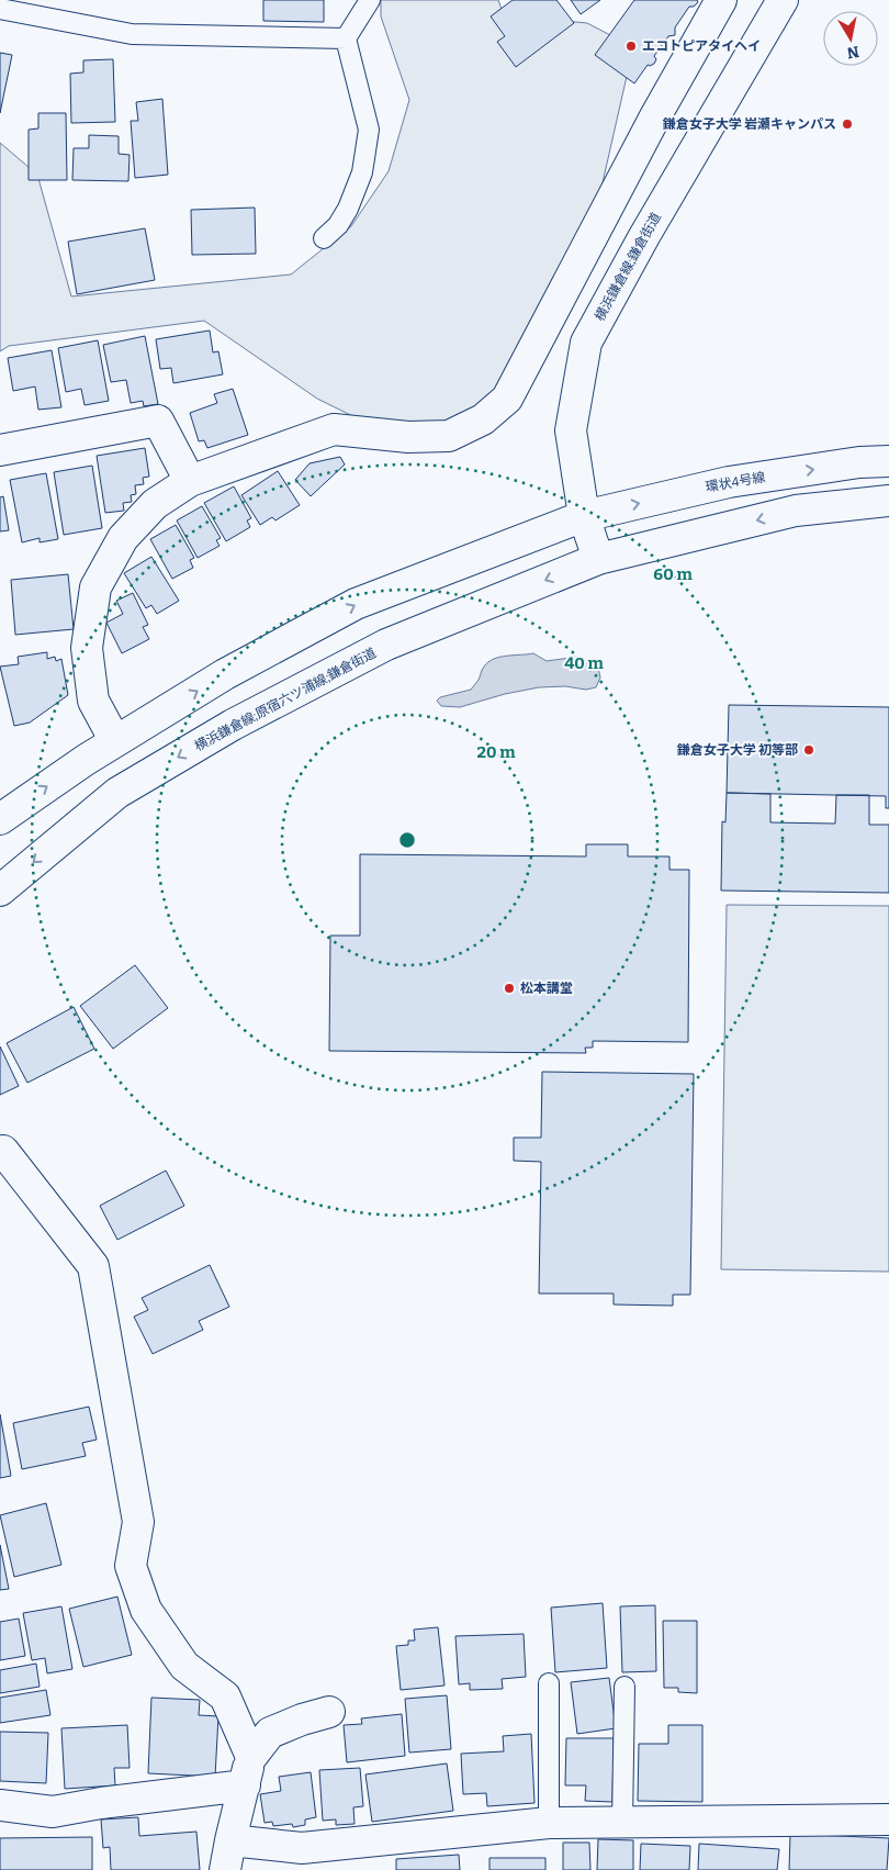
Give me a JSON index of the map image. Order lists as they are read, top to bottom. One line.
{"streets":{"street":["横浜鎌倉線;鎌倉街道","環状4号線","横浜鎌倉線;原宿六ツ浦線;鎌倉街道"]},"crossings":[["横浜鎌倉線;鎌倉街道","環状4号線"],["横浜鎌倉線;鎌倉街道","横浜鎌倉線;原宿六ツ浦線;鎌倉街道"]],"places":["エコトピアタイヘイ","鎌倉女子大学 岩瀬キャンパス","鎌倉女子大学 初等部","松本講堂"],"north":"bottom","rings":["60 m","40 m","20 m"]}
